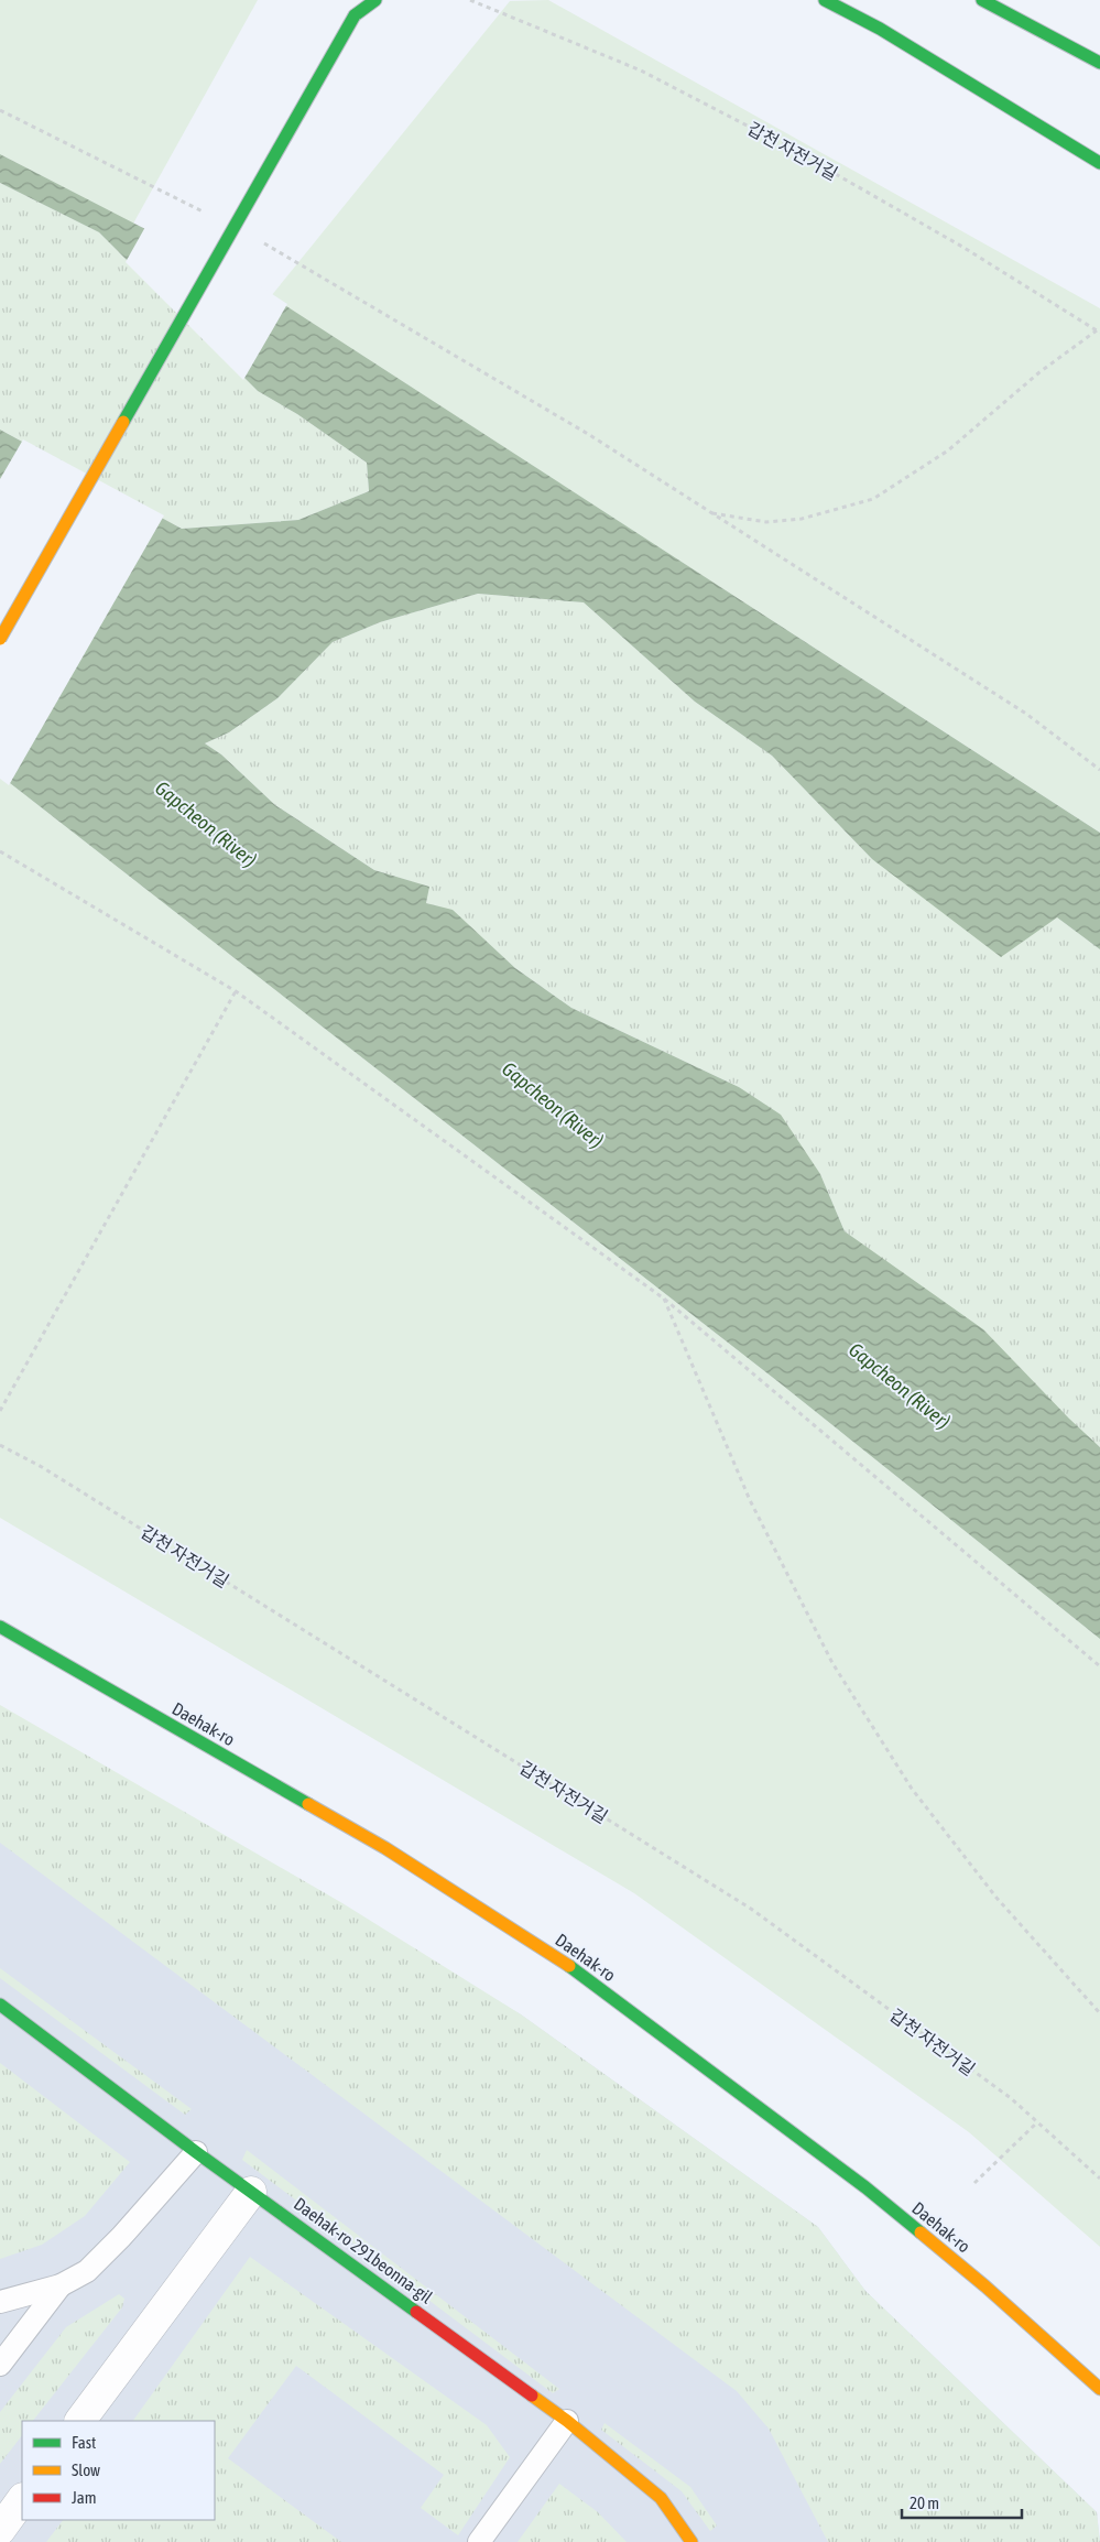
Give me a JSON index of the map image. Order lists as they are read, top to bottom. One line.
{"streets":{"main road":["Daehak-ro","Daehak-ro 291beonna-gil"],"path":["갑천 자전거길"]},"water":["Gapcheon (River)"],"legend":["Fast","Slow","Jam"],"scale_bar":"20 m"}
